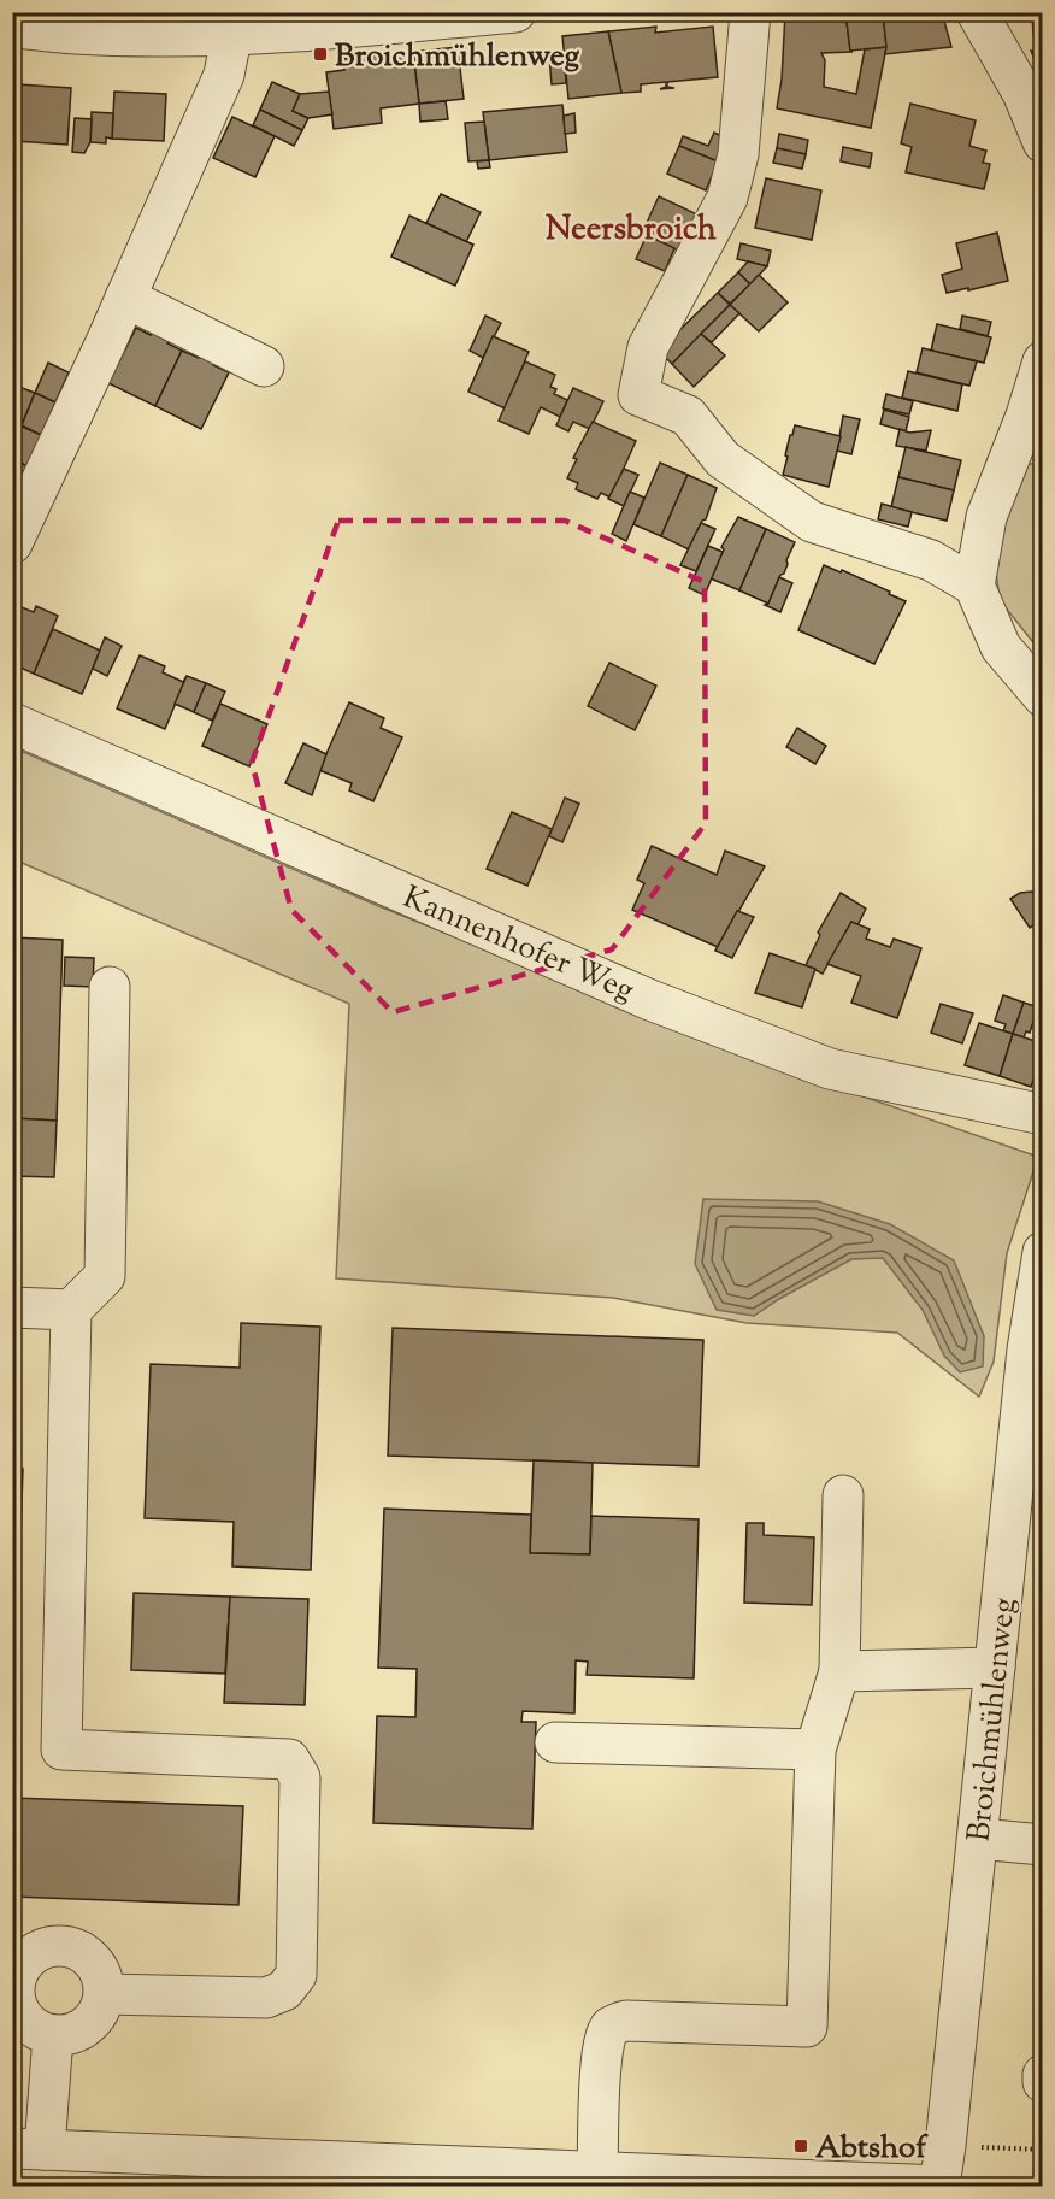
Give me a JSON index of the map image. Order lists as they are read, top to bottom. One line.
{"streets":{"street":["Kannenhofer Weg","Broichmühlenweg"]},"districts":["Neersbroich"],"places":{"transit":["Broichmühlenweg","Abtshof"]}}
